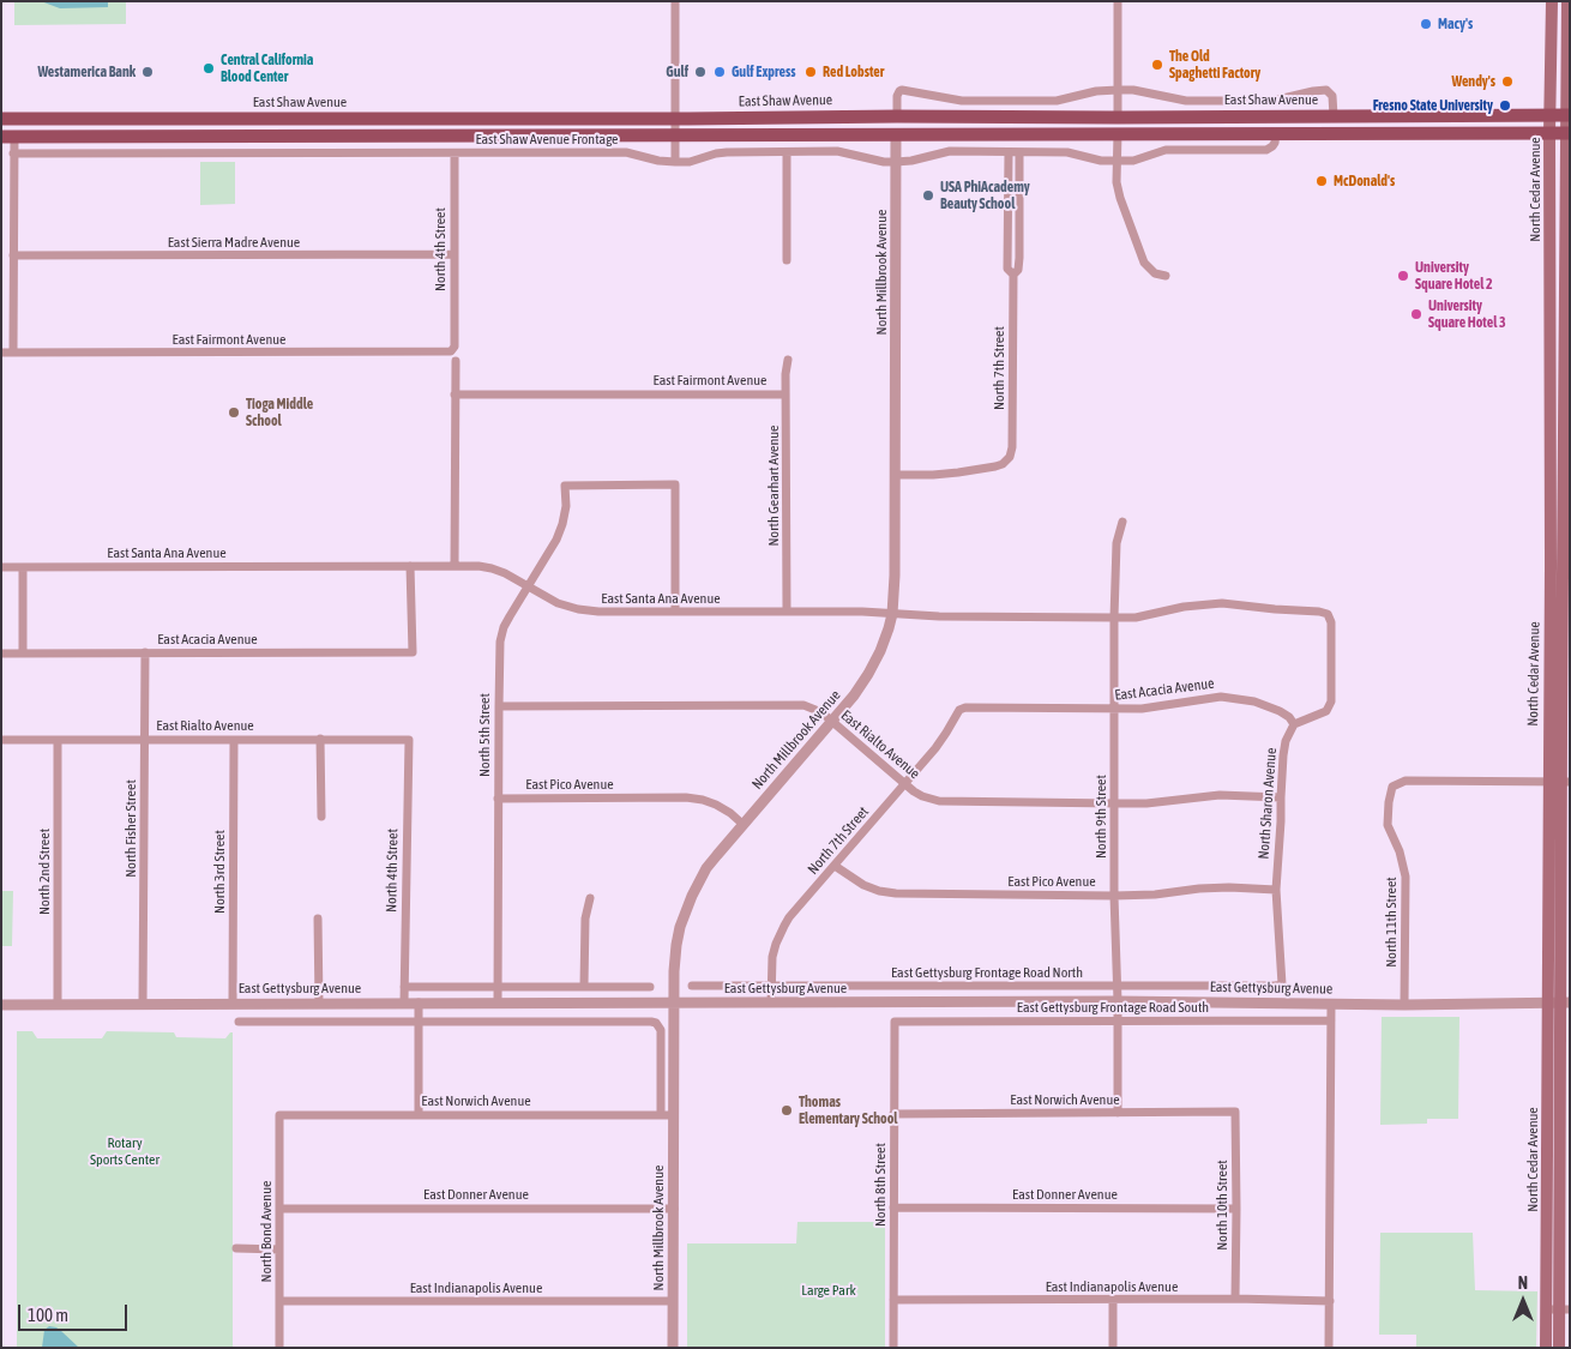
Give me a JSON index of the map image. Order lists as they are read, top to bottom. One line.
{"streets":{"main road":["East Shaw Avenue","North Cedar Avenue"],"street":["East Shaw Avenue Frontage","East Sierra Madre Avenue","North 4th Street","North Millbrook Avenue","East Fairmont Avenue","North 7th Street","North Gearhart Avenue","East Santa Ana Avenue","East Acacia Avenue","East Rialto Avenue","North 5th Street","East Pico Avenue","North Sharon Avenue","North 9th Street","North Fisher Street","North 2nd Street","North 3rd Street","North 11th Street","East Gettysburg Frontage Road North","East Gettysburg Avenue","East Gettysburg Frontage Road South","East Norwich Avenue","North 8th Street","East Donner Avenue","North 10th Street","North Bond Avenue","East Indianapolis Avenue"]},"crossings":[["East Shaw Avenue","North Cedar Avenue"],["East Shaw Avenue Frontage","North 4th Street"],["East Shaw Avenue Frontage","North Millbrook Avenue"],["East Shaw Avenue Frontage","North 7th Street"],["North Cedar Avenue","North 11th Street"],["North Cedar Avenue","East Gettysburg Avenue"],["East Sierra Madre Avenue","North 4th Street"],["North 4th Street","East Fairmont Avenue"],["North 4th Street","East Rialto Avenue"],["North 4th Street","East Gettysburg Avenue"],["North Millbrook Avenue","North 7th Street"],["North Millbrook Avenue","East Santa Ana Avenue"],["North Millbrook Avenue","East Rialto Avenue"],["North Millbrook Avenue","East Pico Avenue"],["North Millbrook Avenue","East Gettysburg Avenue"],["North Millbrook Avenue","East Norwich Avenue"],["North Millbrook Avenue","East Donner Avenue"],["North Millbrook Avenue","East Indianapolis Avenue"],["East Fairmont Avenue","North Gearhart Avenue"],["North 7th Street","East Acacia Avenue"],["North 7th Street","East Rialto Avenue"],["North 7th Street","East Pico Avenue"],["North 7th Street","East Gettysburg Frontage Road North"],["North 7th Street","East Gettysburg Avenue"],["North Gearhart Avenue","East Santa Ana Avenue"],["East Santa Ana Avenue","East Acacia Avenue"],["East Santa Ana Avenue","North 5th Street"],["East Santa Ana Avenue","North Sharon Avenue"],["East Santa Ana Avenue","North 9th Street"],["East Acacia Avenue","North Sharon Avenue"],["East Acacia Avenue","North 9th Street"],["East Acacia Avenue","North Fisher Street"],["East Rialto Avenue","North 5th Street"],["East Rialto Avenue","North Sharon Avenue"],["East Rialto Avenue","North 9th Street"],["East Rialto Avenue","North Fisher Street"],["East Rialto Avenue","North 2nd Street"],["East Rialto Avenue","North 3rd Street"],["North 5th Street","East Pico Avenue"],["North 5th Street","East Gettysburg Avenue"],["East Pico Avenue","North Sharon Avenue"],["East Pico Avenue","North 9th Street"],["North Sharon Avenue","East Gettysburg Frontage Road North"],["North 9th Street","East Gettysburg Frontage Road North"],["North 9th Street","East Gettysburg Avenue"],["North 9th Street","East Gettysburg Frontage Road South"],["North 9th Street","East Norwich Avenue"],["North Fisher Street","East Gettysburg Avenue"],["North 2nd Street","East Gettysburg Avenue"],["North 3rd Street","East Gettysburg Avenue"],["North 11th Street","East Gettysburg Avenue"],["East Gettysburg Frontage Road South","North 8th Street"],["East Norwich Avenue","North 8th Street"],["East Norwich Avenue","North 10th Street"],["East Norwich Avenue","North Bond Avenue"],["North 8th Street","East Donner Avenue"],["North 8th Street","East Indianapolis Avenue"],["East Donner Avenue","North 10th Street"],["East Donner Avenue","North Bond Avenue"],["North 10th Street","East Indianapolis Avenue"],["North Bond Avenue","East Indianapolis Avenue"]],"parks":["Rotary Sports Center","Large Park"],"places":["Macy's","The Old Spaghetti Factory","Central California Blood Center","Westamerica Bank","Gulf","Gulf Express","Red Lobster","Wendy's","Fresno State University","McDonald's","USA PhiAcademy Beauty School","University Square Hotel 2","University Square Hotel 3","Tioga Middle School","Thomas Elementary School"],"scale_bar":"100 m","north":"top"}
